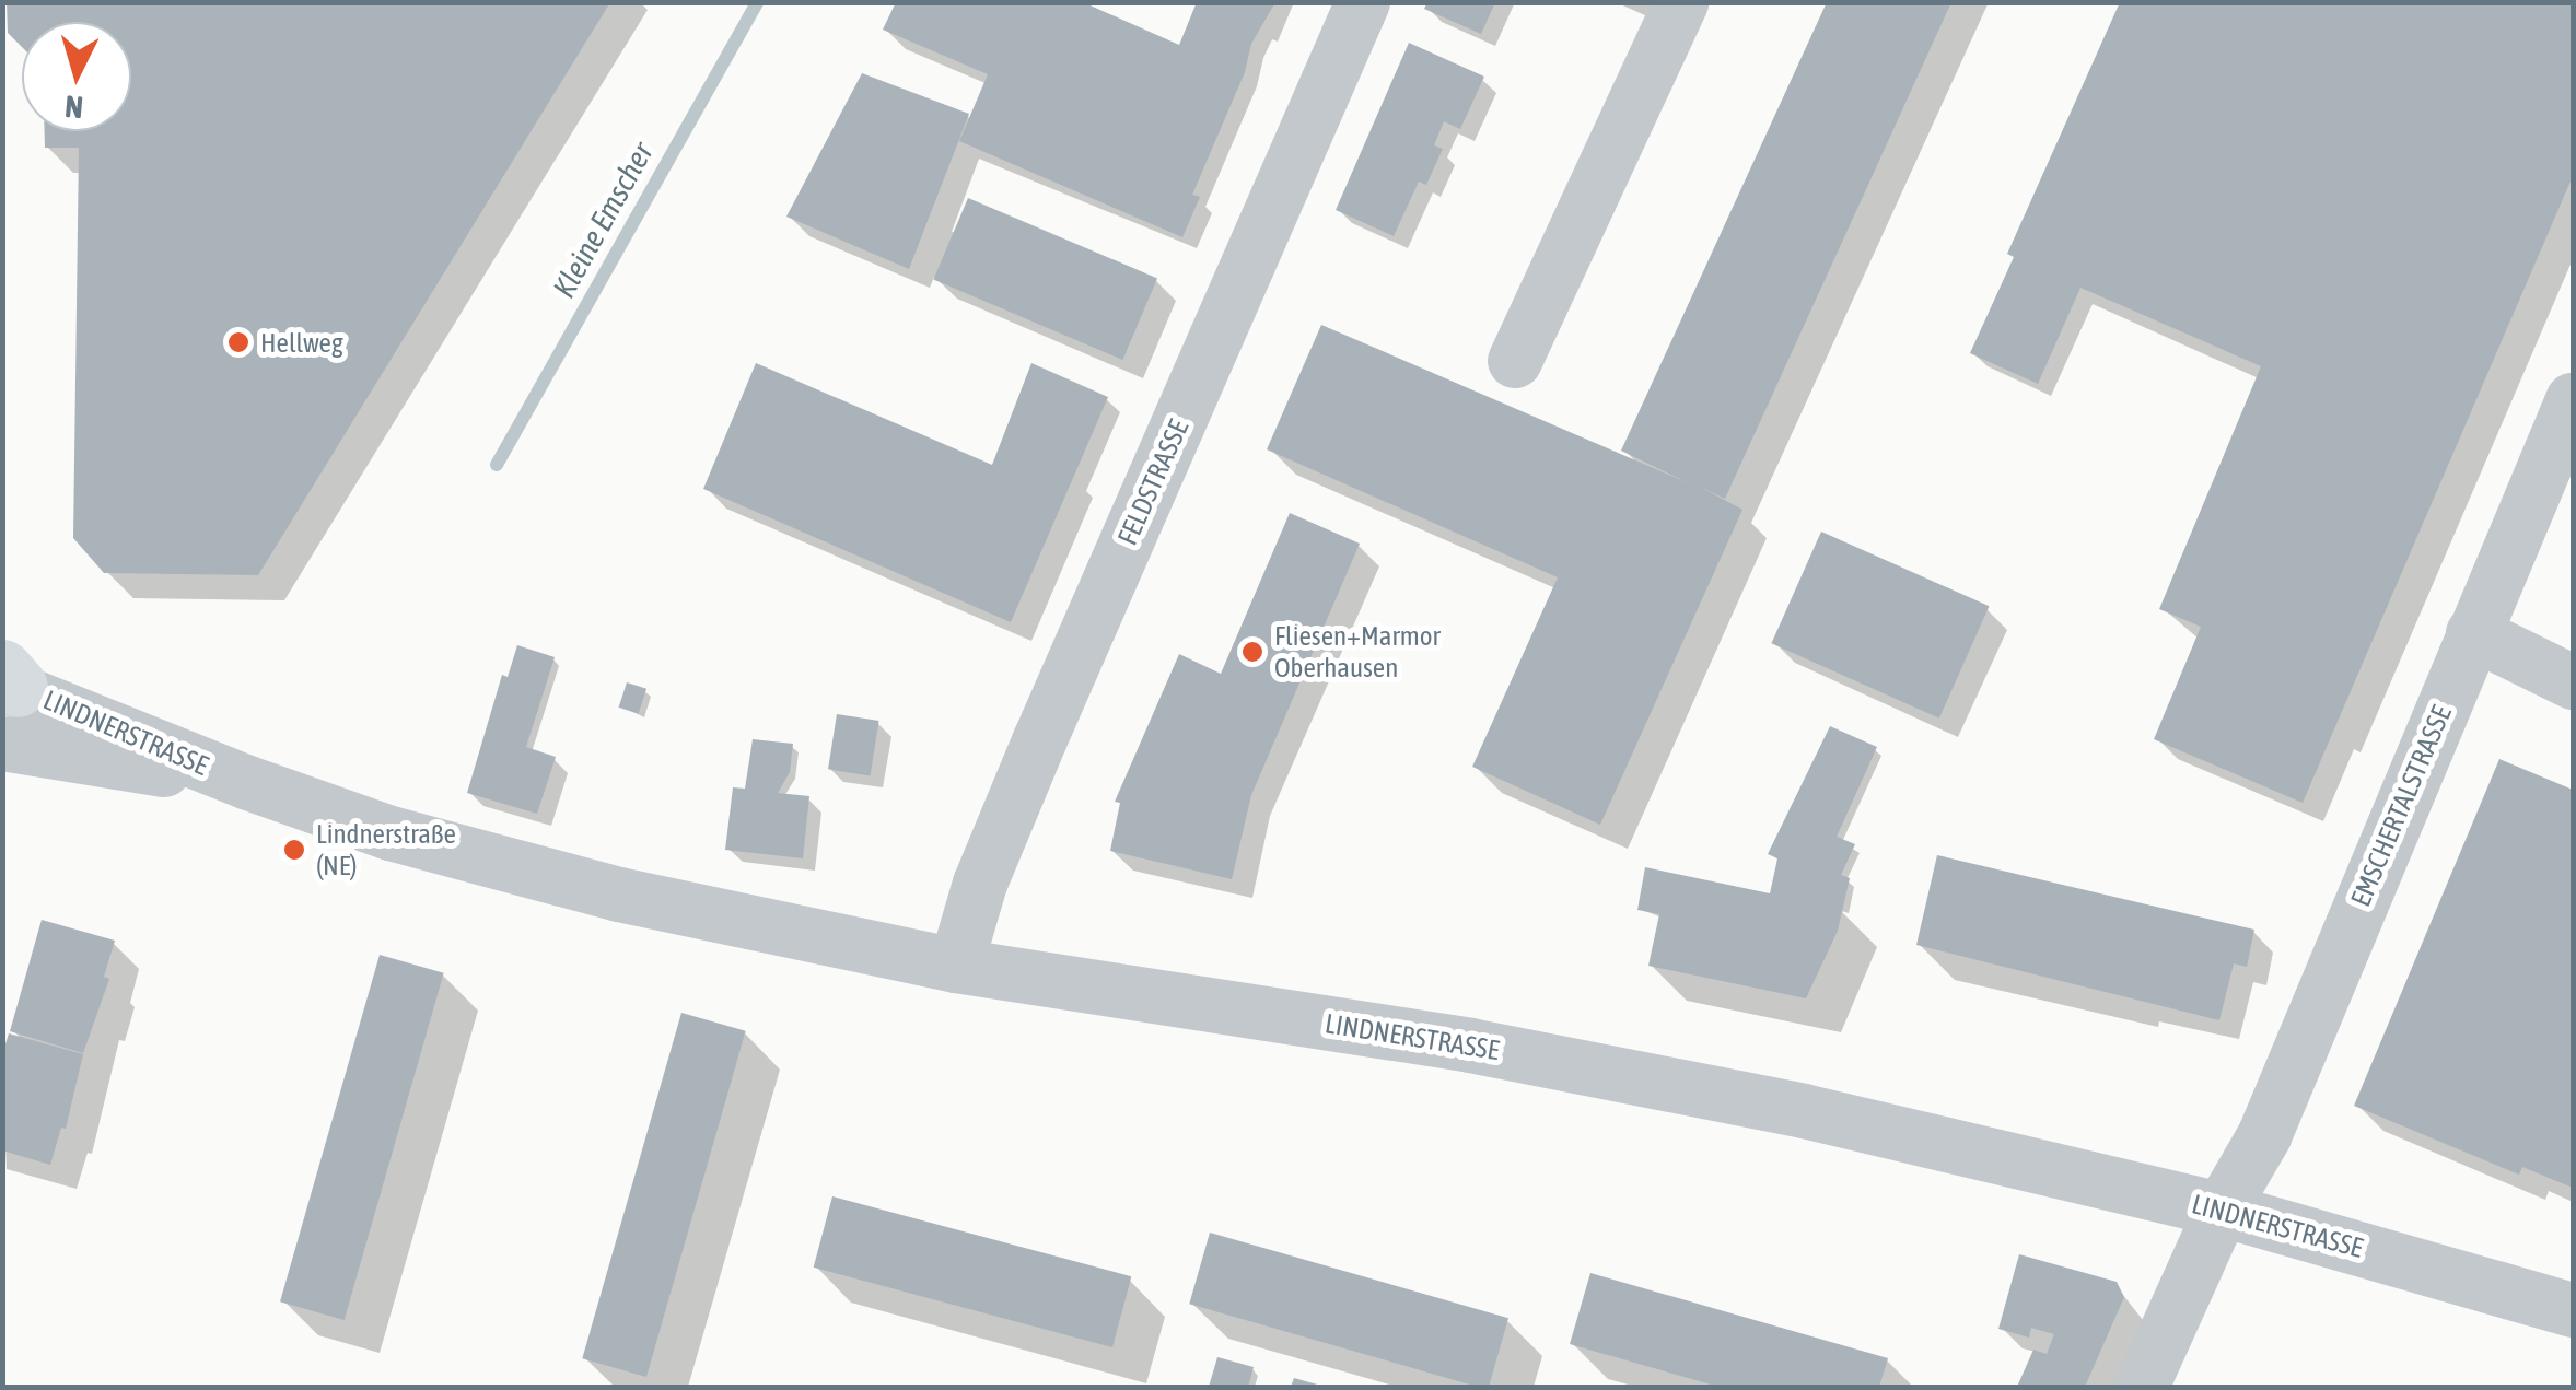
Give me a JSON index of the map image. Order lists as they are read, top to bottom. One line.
{"streets":{"street":["FELDSTRASSE","LINDNERSTRASSE","EMSCHERTALSTRASSE"]},"crossings":[["FELDSTRASSE","LINDNERSTRASSE"],["LINDNERSTRASSE","EMSCHERTALSTRASSE"]],"water":["Kleine Emscher"],"places":["Hellweg","Fliesen+Marmor Oberhausen","Lindnerstraße (NE)"],"north":"bottom"}
